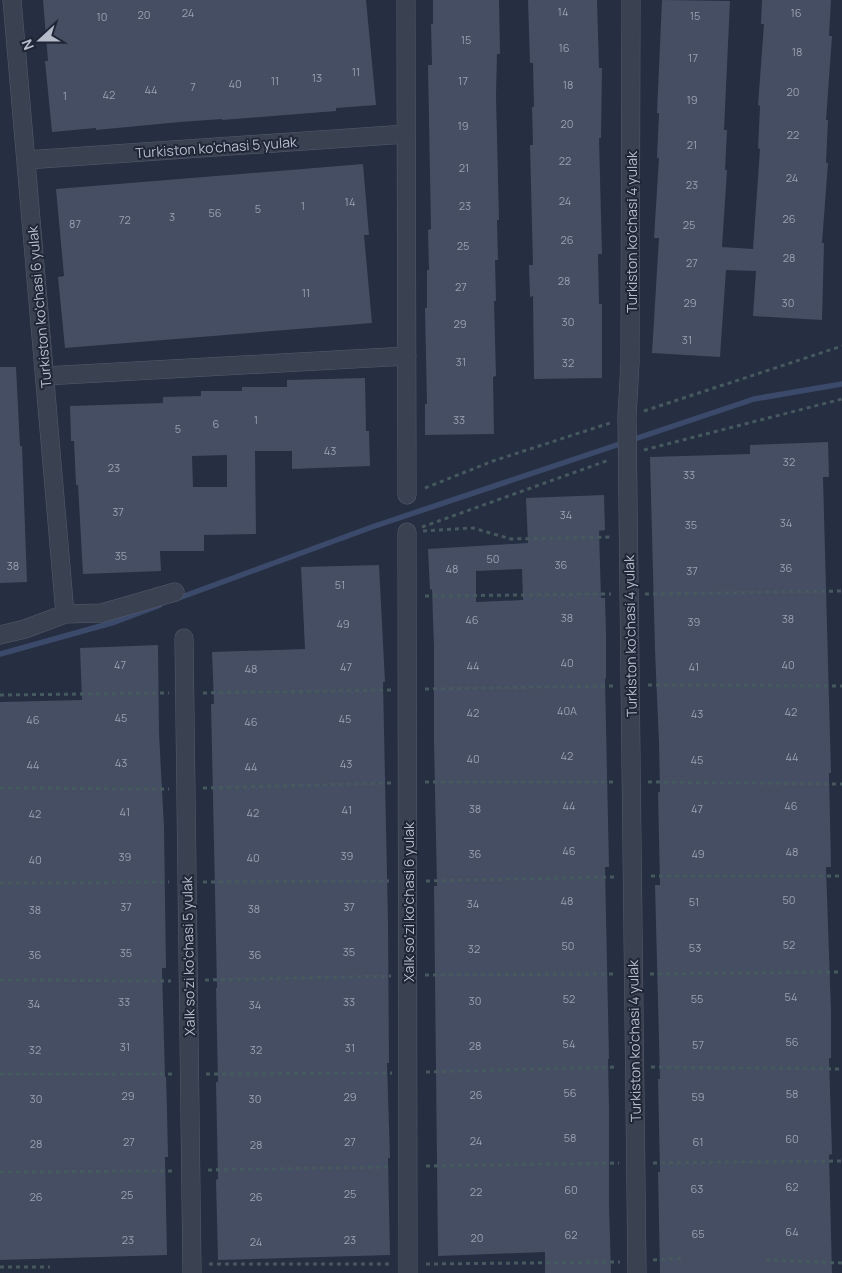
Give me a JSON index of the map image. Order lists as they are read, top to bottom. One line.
{"streets":{"street":["Turkiston ko'chasi 5 yulak","Turkiston ko'chasi 4 yulak","Turkiston ko'chasi 6 yulak","Xalk so'zi ko'chasi 6 yulak","Xalk so'zi ko'chasi 5 yulak"]},"crossings":[["Turkiston ko'chasi 5 yulak","Turkiston ko'chasi 6 yulak"]],"house_numbers":["14","24","16","20","15","10","15","16","18","17","11","13","11","17","40","18","7","44","20","42","1","19","20","19","22","21","22","21","24","23","24","14","1","23","5","56","3","26","72","87","25","26","25","28","27","28","27","11","29","30","30","29","31","31","32","1","33","6","5","43","32","23","33","37","34","34","35","35","50","36","38","36","48","37","51","38","38","46","39","49","40","47","40","44","47","41","48","40A","42","42","43","45","45","46","46","42","44","40","45","43","43","44","44","44","46","38","47","41","41","42","42","46","48","36","49","39","39","40","40","50","48","51","34","37","37","38","38","52","50","53","32","35","35","36","36","54","52","55","30","33","33","34","34","56","54","57","28","31","31","32","32","56","58","26","29","29","59","30","30","58","60","24","27","27","61","28","28","62","63","60","22","25","25","26","26","64","65","62","20","23","23","24"],"north":"left"}
